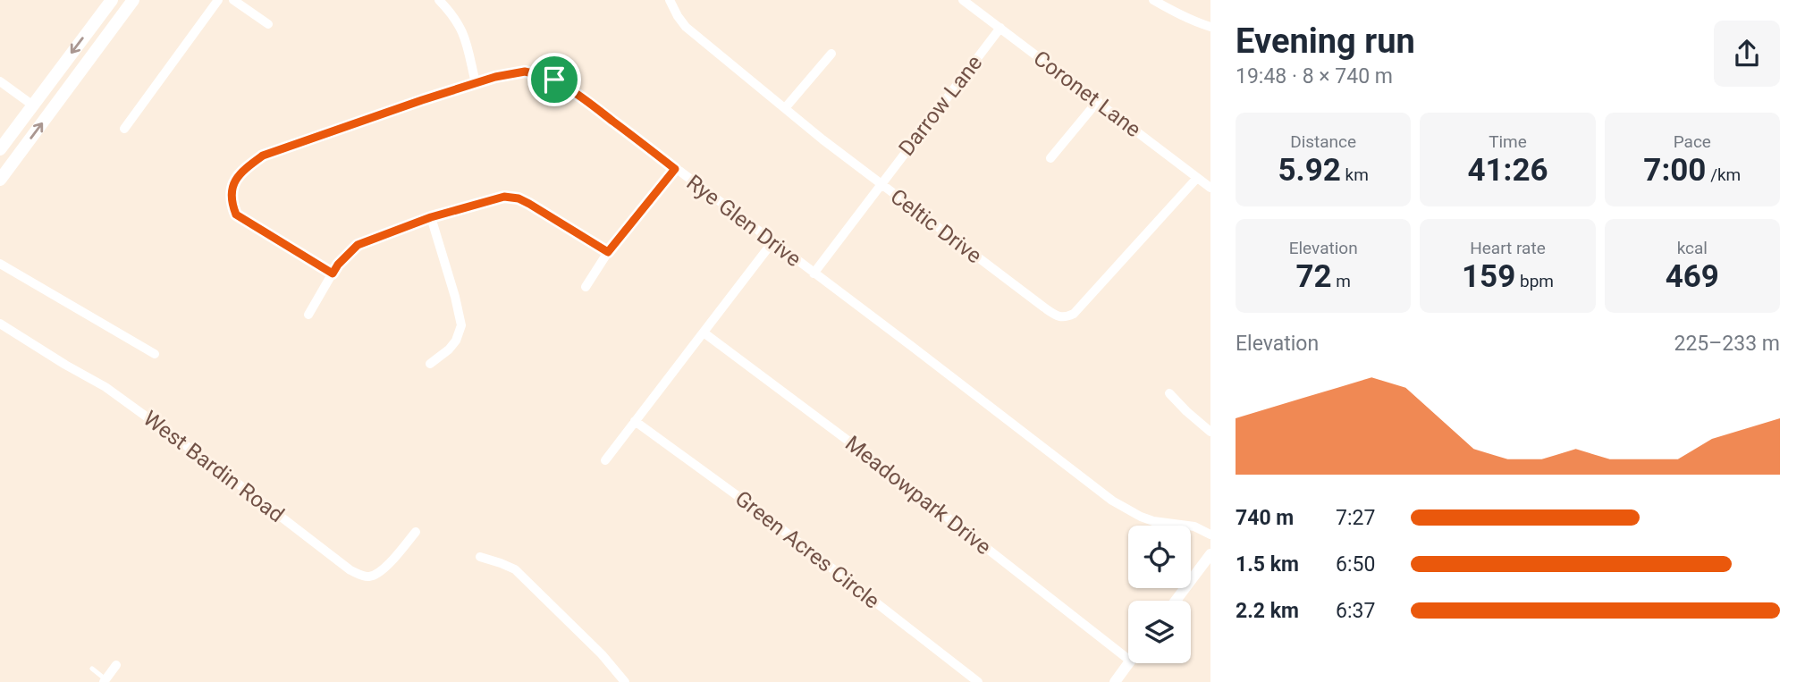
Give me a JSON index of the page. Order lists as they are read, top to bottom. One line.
{"streets":{"street":["Coronet Lane","Darrow Lane","Rye Glen Drive","Celtic Drive","West Bardin Road","Meadowpark Drive","Green Acres Circle"]},"crossings":[["Coronet Lane","Darrow Lane"],["Coronet Lane","Celtic Drive"],["Darrow Lane","Rye Glen Drive"],["Darrow Lane","Celtic Drive"]],"page":{"heading":["Evening run","19:48 · 8 × 740 m"],"stats":[["Distance","5.92 km"],["Time","41:26"],["Pace","7:00 /km"],["Elevation","72 m"],["Heart rate","159 bpm"],["kcal","469"]],"chart":["Elevation","225–233 m"],"list":[{"name":"740 m","note":"7:27"},{"name":"1.5 km","note":"6:50"},{"name":"2.2 km","note":"6:37"}]}}
